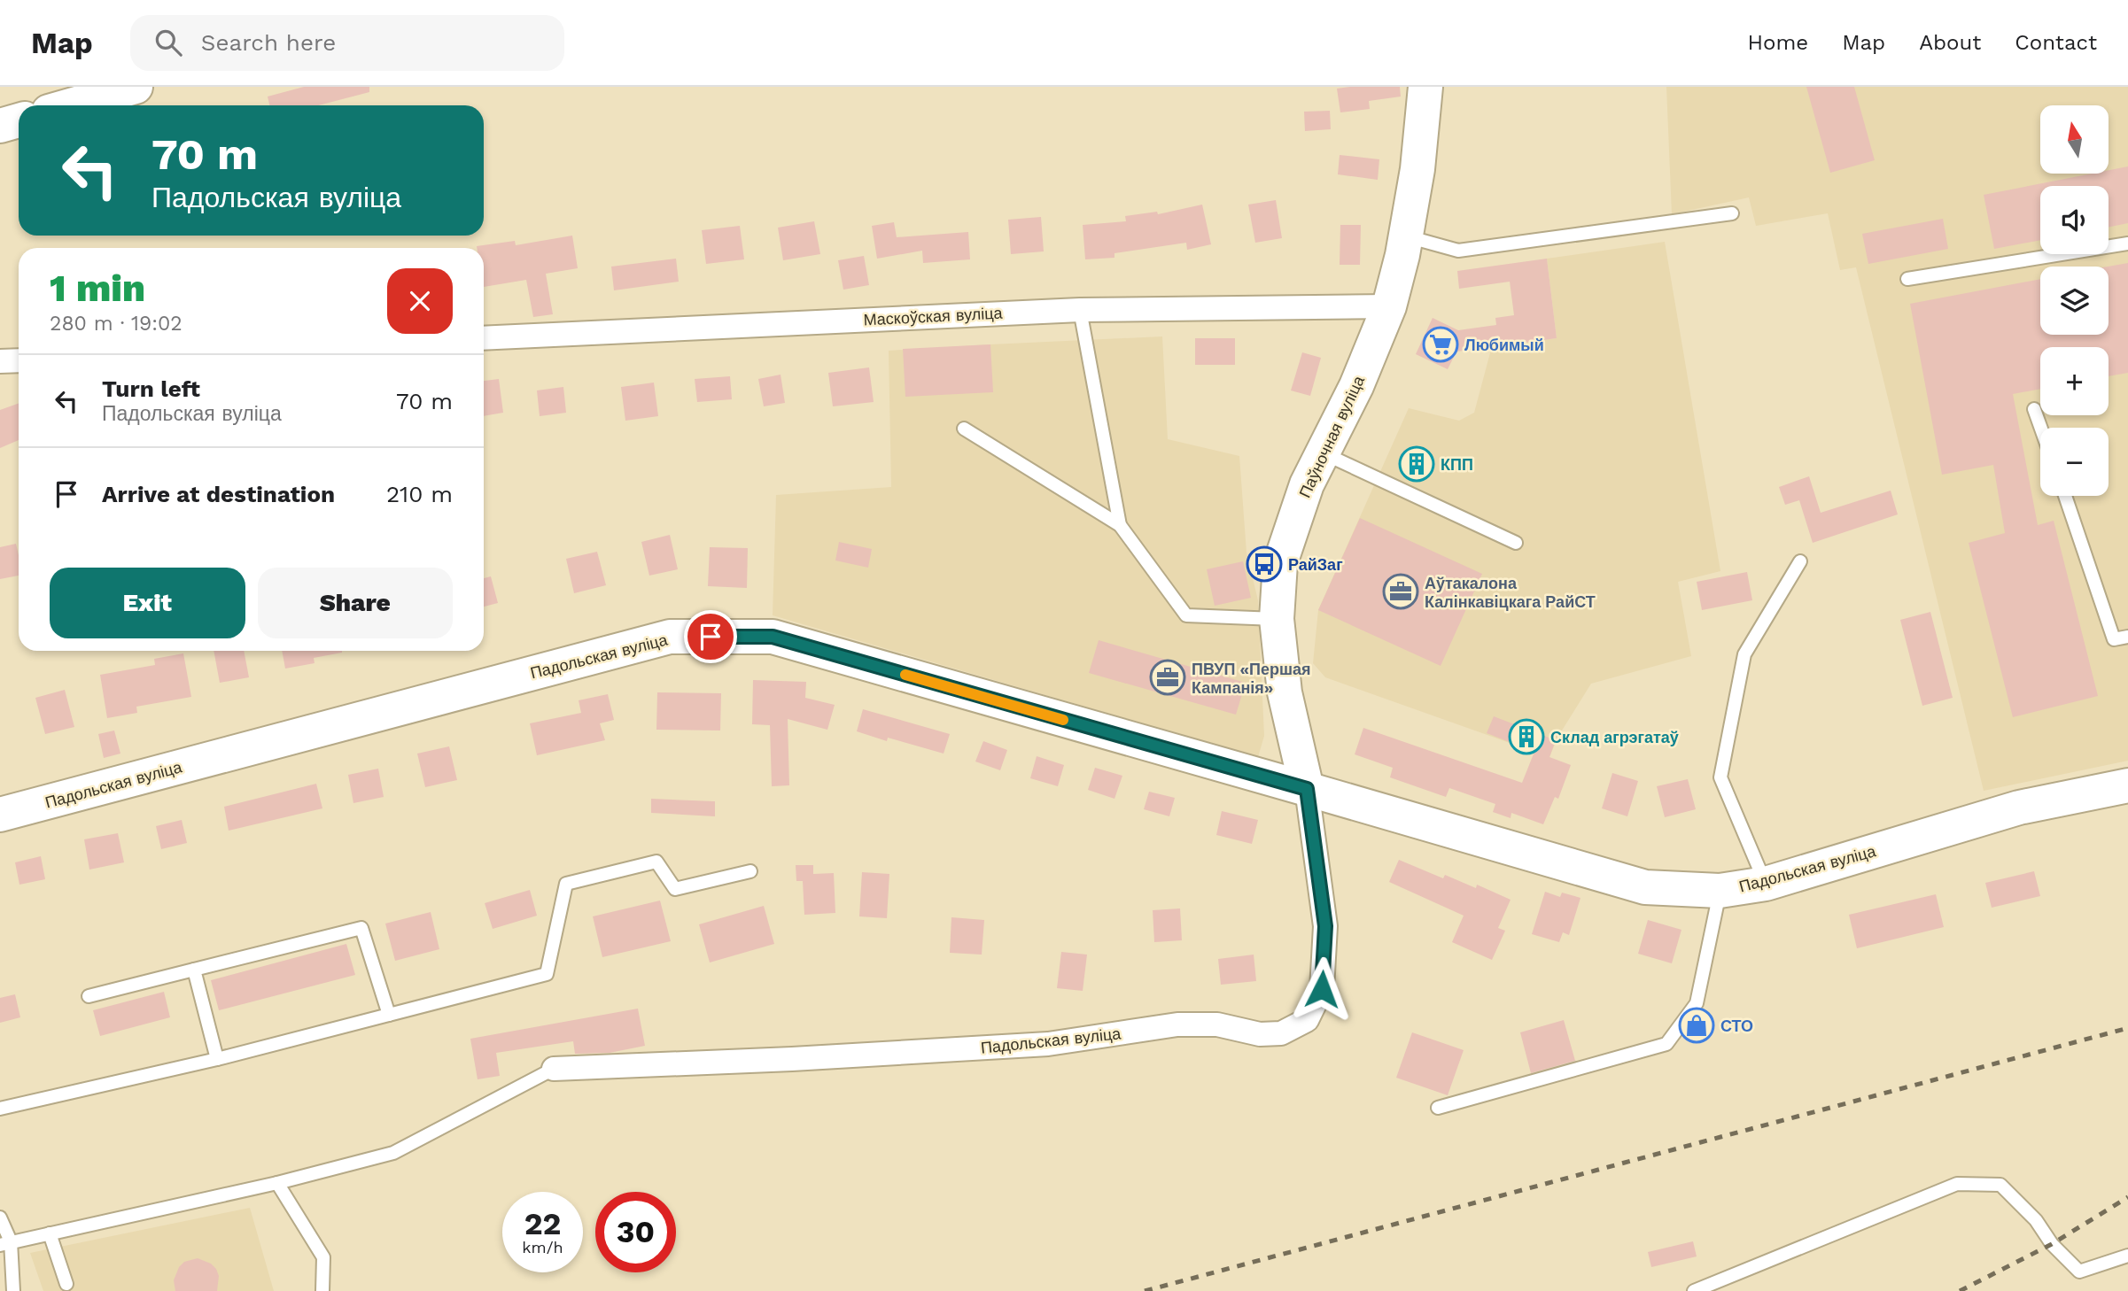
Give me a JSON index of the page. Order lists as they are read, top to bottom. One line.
{"streets":{"main road":["Паўночная вуліца","Падольская вуліца"],"street":["Маскоўская вуліца"]},"crossings":[["Маскоўская вуліца","Паўночная вуліца"],["Паўночная вуліца","Падольская вуліца"]],"places":{"supermarket":["Любимый"],"building":["КПП","Склад агрэгатаў"],"bus stop":["РайЗаг"],"office":["Аўтакалона Калінкавіцкага РайСТ","ПВУП «Першая Кампанія»"],"shop":["СТО"]},"north":"top","page":{"header":"Map","search":"Search here","nav":["Home","Map","About","Contact"],"map_buttons":["+","−"],"turn":["70 m","Падольская вуліца"],"heading":["1 min","280 m · 19:02"],"list":[{"name":"Turn left","note":"Падольская вуліца","value":"70 m"},{"name":"Arrive at destination","value":"210 m"}],"buttons":["Exit","Share"],"speed":"22 km/h","limit":"30"}}
